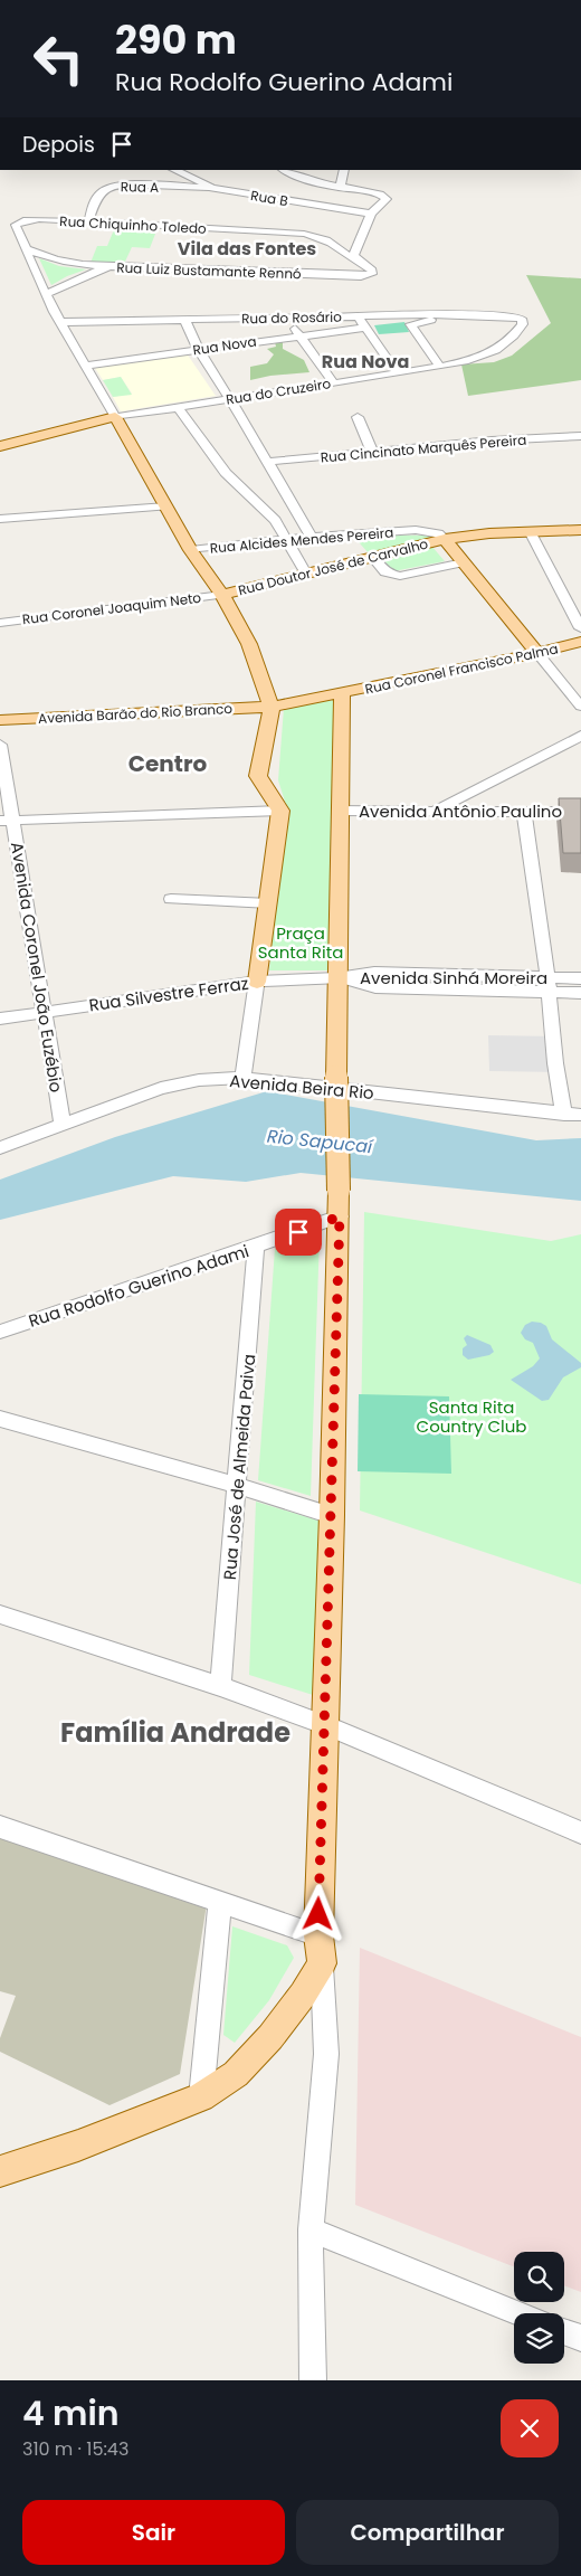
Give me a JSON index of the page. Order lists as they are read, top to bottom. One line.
{"streets":{"main road":["Rua Doutor José de Carvalho","Rua Coronel Francisco Palma","Avenida Barão do Rio Branco"],"street":["Rua A","Rua B","Rua Chiquinho Toledo","Rua Luiz Bustamante Rennó","Rua do Rosário","Rua Nova","Rua do Cruzeiro","Rua Cincinato Marquês Pereira","Rua Alcides Mendes Pereira","Rua Coronel Joaquim Neto","Avenida Antônio Paulino","Avenida Coronel João Euzébio","Avenida Sinhá Moreira","Rua Silvestre Ferraz","Avenida Beira Rio","Rua Rodolfo Guerino Adami","Rua José de Almeida Paiva"]},"crossings":[["Rua A","Rua B"],["Rua A","Rua Chiquinho Toledo"],["Rua Chiquinho Toledo","Rua Luiz Bustamante Rennó"],["Rua do Rosário","Rua do Cruzeiro"],["Rua Alcides Mendes Pereira","Rua Doutor José de Carvalho"],["Rua Doutor José de Carvalho","Rua Coronel Joaquim Neto"],["Avenida Coronel João Euzébio","Rua Silvestre Ferraz"],["Avenida Coronel João Euzébio","Avenida Beira Rio"],["Avenida Sinhá Moreira","Rua Silvestre Ferraz"],["Rua Rodolfo Guerino Adami","Rua José de Almeida Paiva"]],"districts":["Vila das Fontes","Rua Nova","Centro","Família Andrade"],"water":["Rio Sapucaí"],"parks":["Praça Santa Rita","Santa Rita Country Club"],"page":{"turn":["290 m","Rua Rodolfo Guerino Adami"],"then":"Depois","heading":["4 min","310 m · 15:43"],"buttons":["Sair","Compartilhar"]}}
